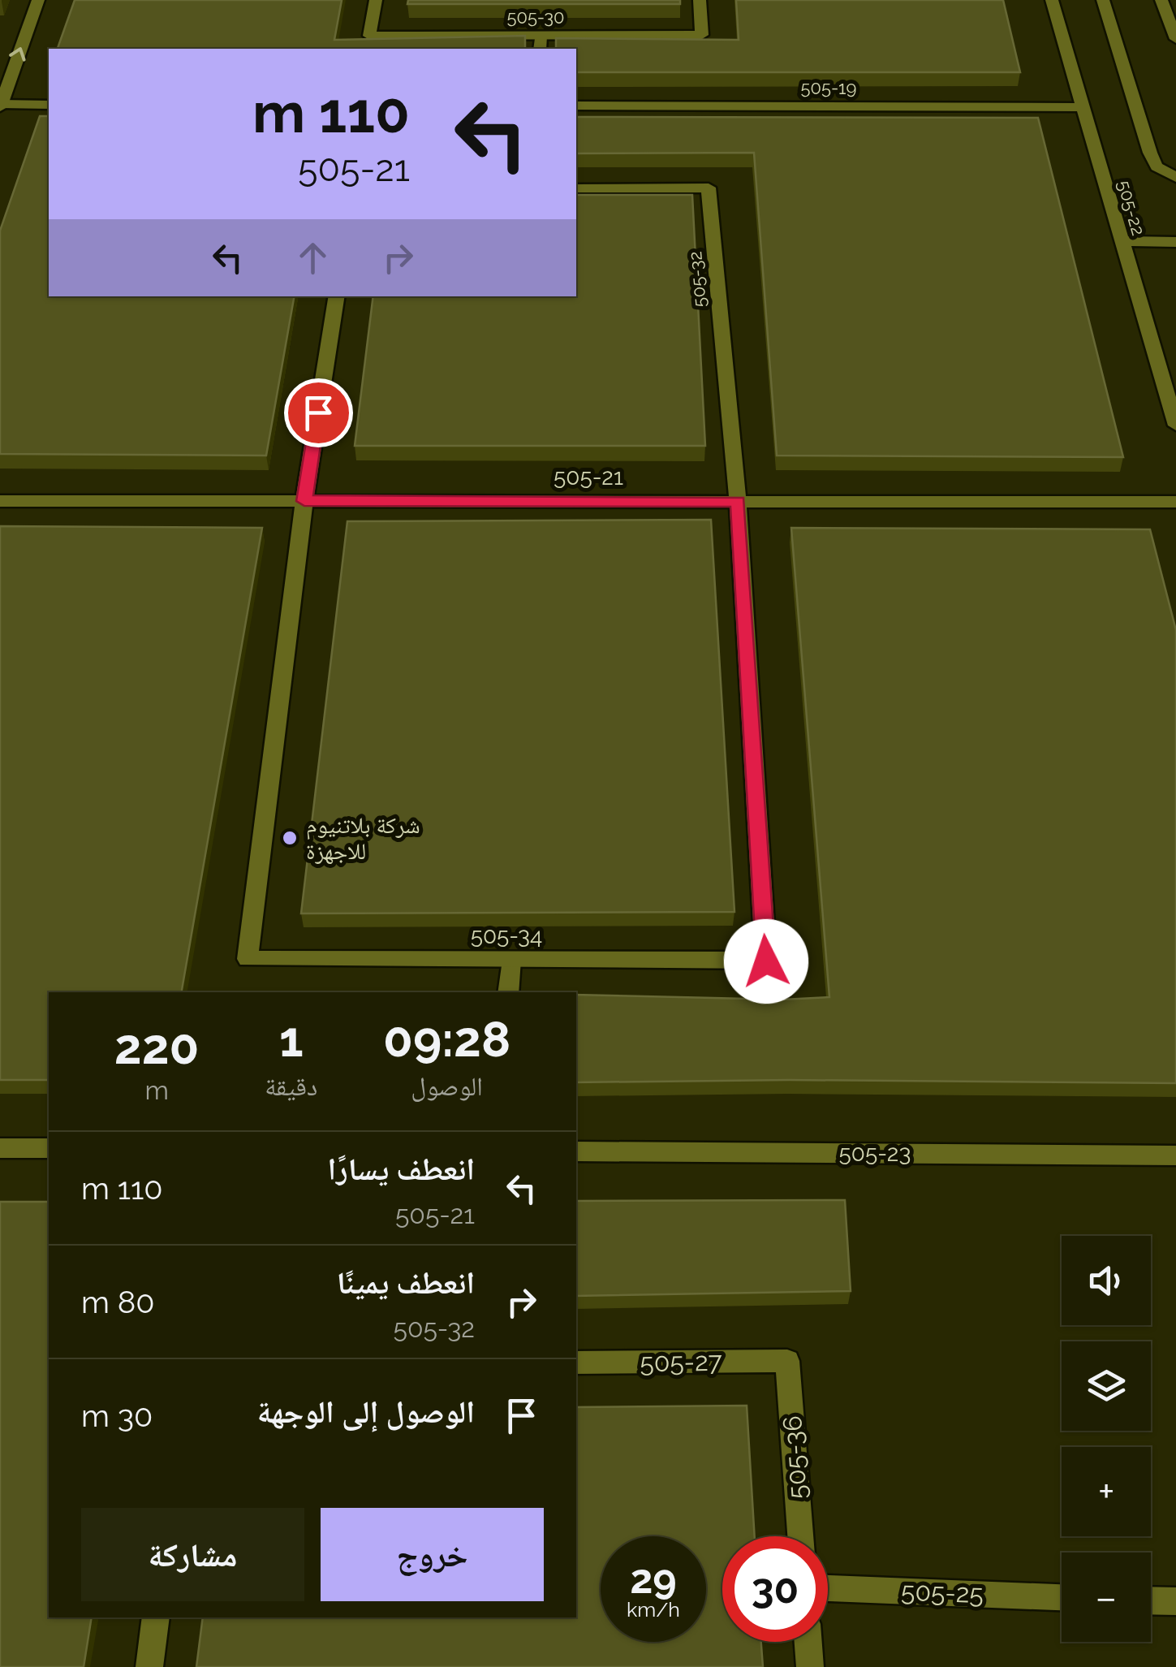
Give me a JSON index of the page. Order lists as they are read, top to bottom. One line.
{"streets":{"street":["505-30","505-19","505-22","505-32","505-21","505-34","505-23","505-27","505-36","505-25"]},"crossings":[["505-19","505-22"],["505-32","505-21"],["505-32","505-34"],["505-21","505-34"],["505-27","505-36"]],"places":["شركة بلاتنيوم للاجهزة"],"page":{"turn":["110 m","505-21"],"eta":["09:28","الوصول","1","دقيقة","220","m"],"list":[{"name":"انعطف يسارًا","note":"505-21","value":"110 m"},{"name":"انعطف يمينًا","note":"505-32","value":"80 m"},{"name":"الوصول إلى الوجهة","value":"30 m"}],"map_buttons":["+","−"],"buttons":["خروج","مشاركة"],"speed":"29 km/h","limit":"30"}}
